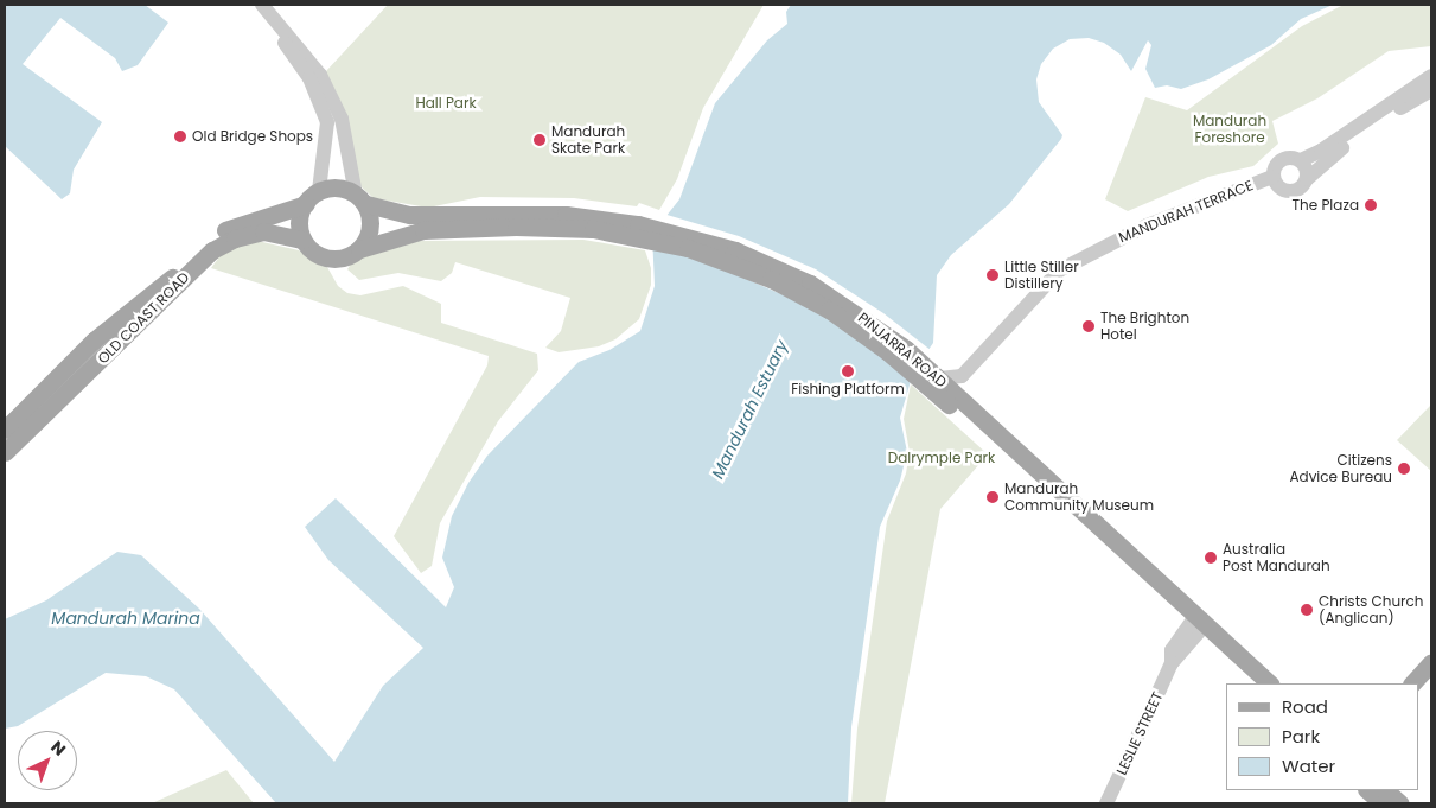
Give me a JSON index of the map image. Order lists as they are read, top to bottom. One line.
{"streets":{"main road":["OLD COAST ROAD","PINJARRA ROAD"],"street":["MANDURAH TERRACE","LESLIE STREET"]},"crossings":[["MANDURAH TERRACE","PINJARRA ROAD"],["OLD COAST ROAD","PINJARRA ROAD"],["PINJARRA ROAD","LESLIE STREET"]],"water":["Mandurah Estuary","Mandurah Marina"],"parks":["Hall Park","Mandurah Foreshore","Dalrymple Park"],"places":["Old Bridge Shops","Mandurah Skate Park","The Plaza","Little Stiller Distillery","The Brighton Hotel","Fishing Platform","Citizens Advice Bureau","Mandurah Community Museum","Australia Post Mandurah","Christs Church (Anglican)"],"legend":["Road","Park","Water"],"north":"top right"}
